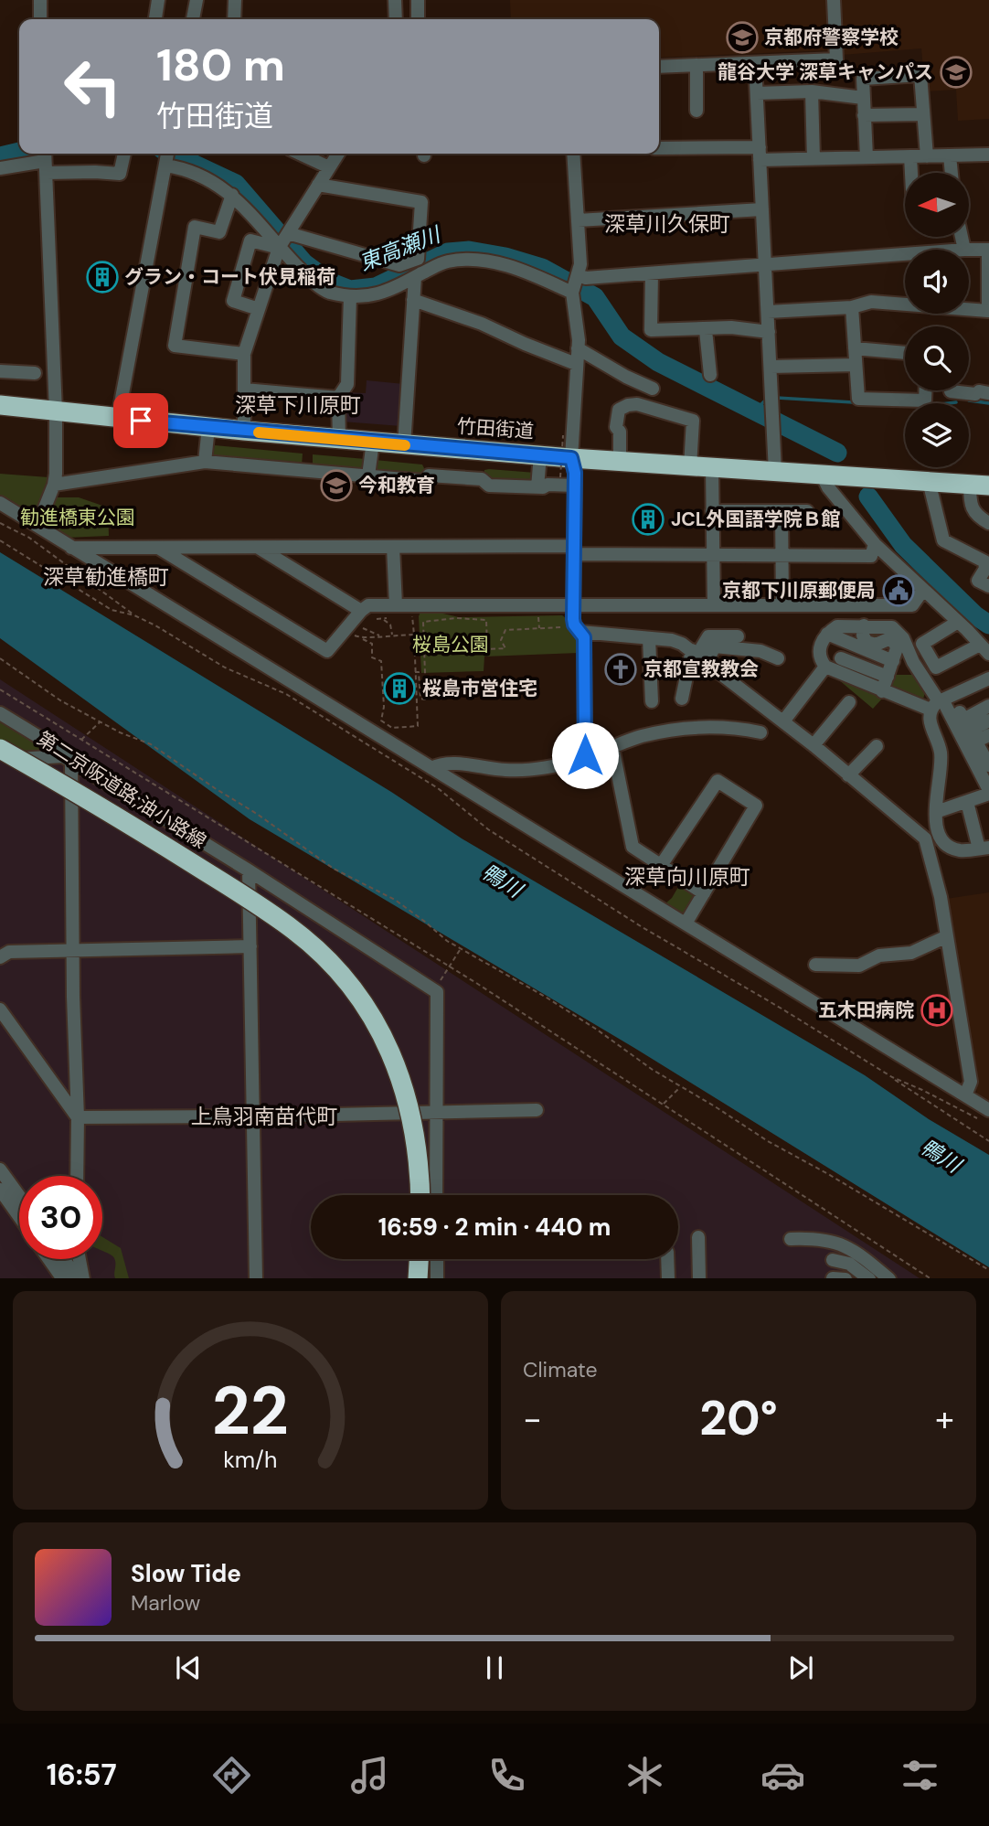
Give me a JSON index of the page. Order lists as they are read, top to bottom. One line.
{"streets":{"highway":["竹田街道","第二京阪道路;油小路線"]},"districts":["深草川久保町","深草下川原町","深草勧進橋町","深草向川原町","上鳥羽南苗代町"],"water":["東高瀬川","鴨川"],"parks":["勧進橋東公園","桜島公園"],"places":{"school or university":["京都府警察学校","龍谷大学 深草キャンパス","今和教育"],"building":["グラン・コート伏見稲荷","JCL外国語学院Ｂ館","桜島市営住宅"],"public building":["京都下川原郵便局"],"church":["京都宣教教会"],"hospital":["五木田病院"]},"north":"left","page":{"turn":["180 m","竹田街道"],"limit":"30","trip":"16:59 · 2 min · 440 m","tile":"Climate","heat":["−","20°","+"],"song":["Slow Tide","Marlow"],"tabs":"16:57","gauge":["22","km/h"]}}
